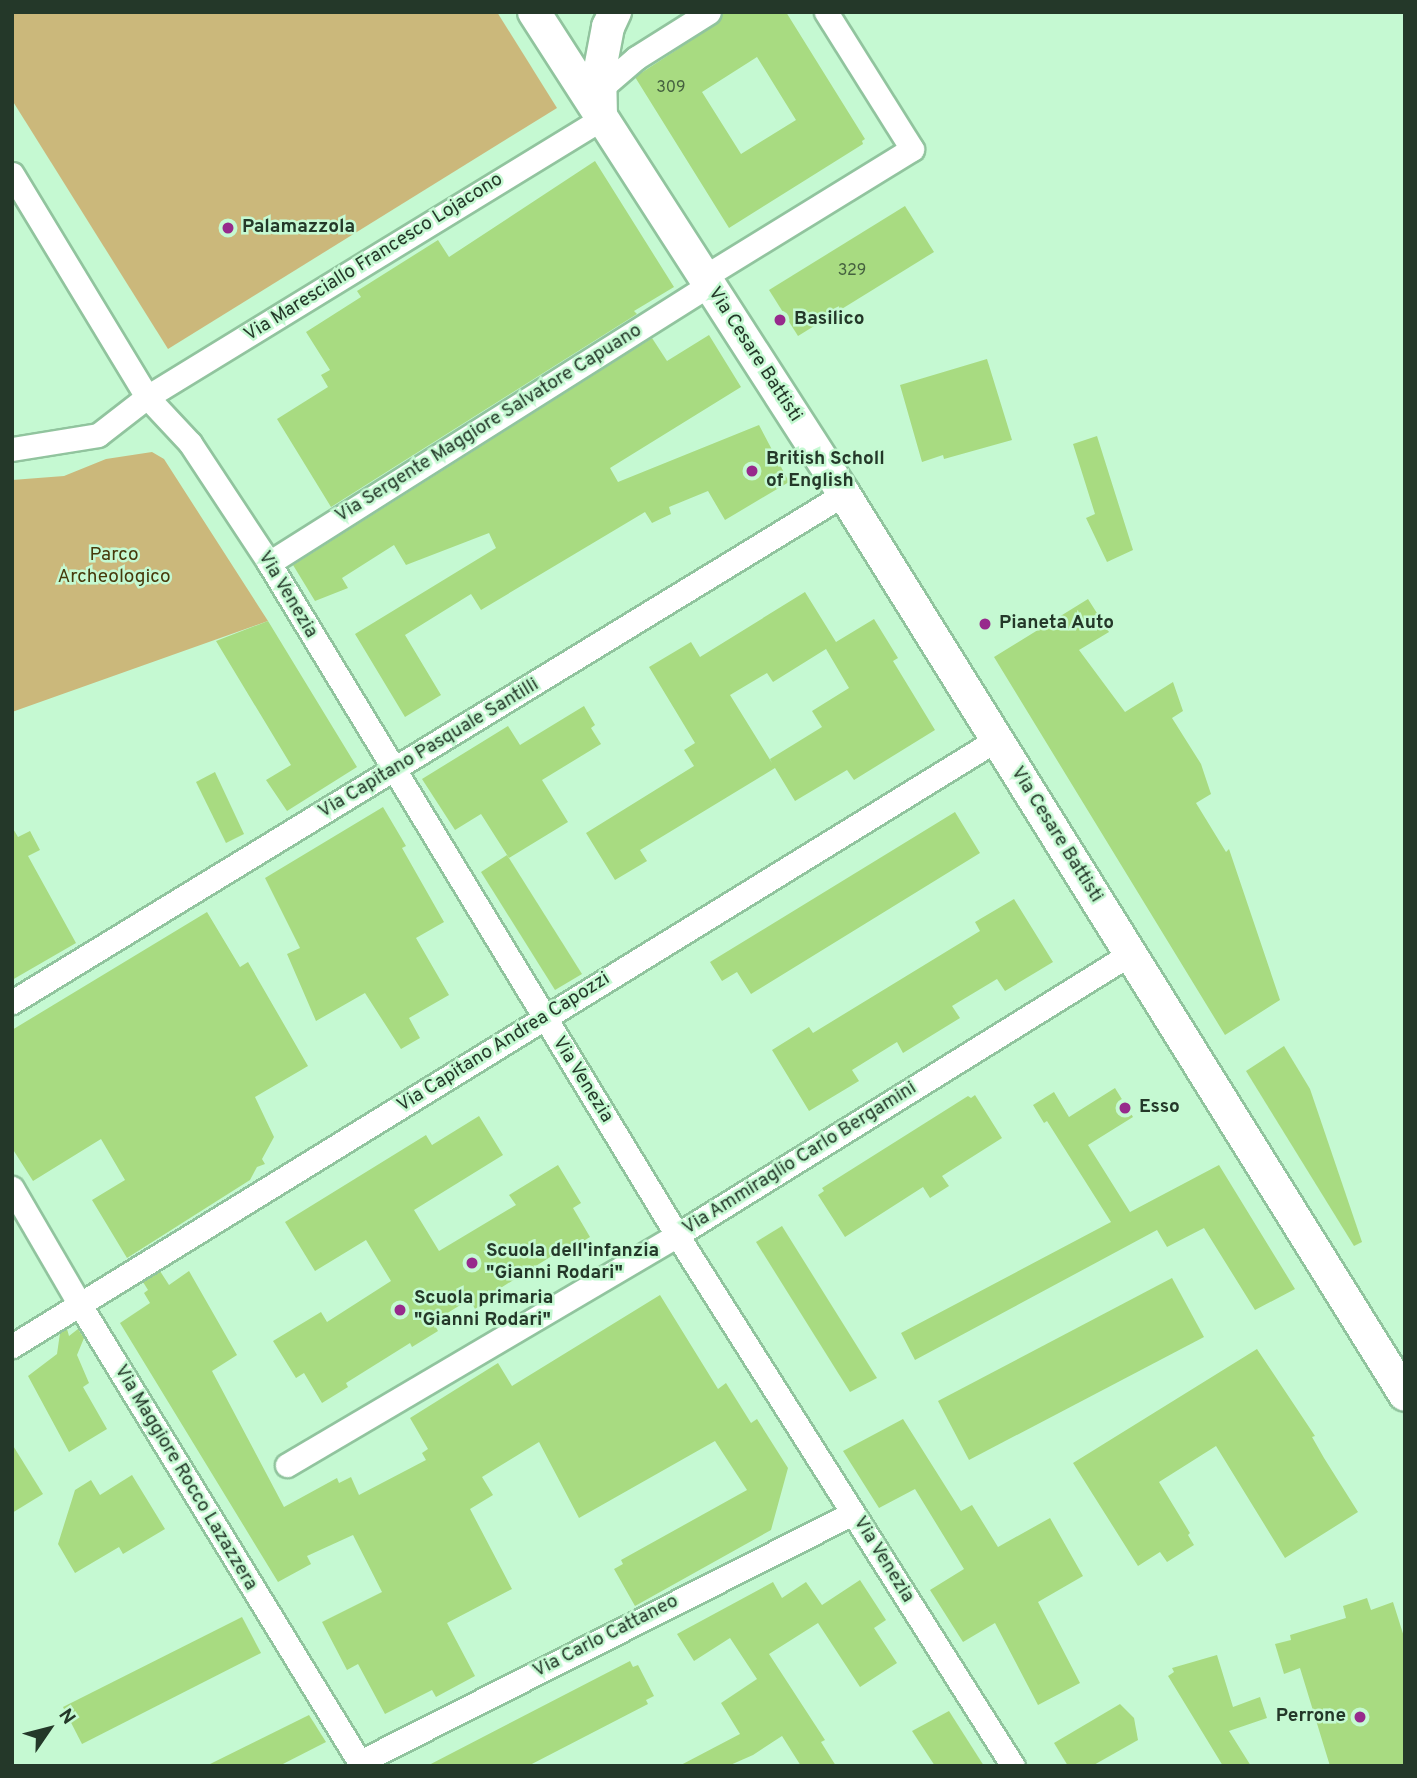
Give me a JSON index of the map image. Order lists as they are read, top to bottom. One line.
{"streets":{"main road":["Via Cesare Battisti"],"street":["Via Maresciallo Francesco Lojacono","Via Sergente Maggiore Salvatore Capuano","Via Venezia","Via Capitano Pasquale Santilli","Via Capitano Andrea Capozzi","Via Ammiraglio Carlo Bergamini","Via Maggiore Rocco Lazazzera","Via Carlo Cattaneo"]},"crossings":[["Via Maresciallo Francesco Lojacono","Via Cesare Battisti"],["Via Maresciallo Francesco Lojacono","Via Venezia"],["Via Cesare Battisti","Via Sergente Maggiore Salvatore Capuano"],["Via Cesare Battisti","Via Capitano Pasquale Santilli"],["Via Cesare Battisti","Via Capitano Andrea Capozzi"],["Via Cesare Battisti","Via Ammiraglio Carlo Bergamini"],["Via Sergente Maggiore Salvatore Capuano","Via Venezia"],["Via Venezia","Via Capitano Pasquale Santilli"],["Via Venezia","Via Capitano Andrea Capozzi"],["Via Venezia","Via Ammiraglio Carlo Bergamini"],["Via Venezia","Via Carlo Cattaneo"],["Via Capitano Andrea Capozzi","Via Maggiore Rocco Lazazzera"],["Via Maggiore Rocco Lazazzera","Via Carlo Cattaneo"]],"parks":["Parco Archeologico"],"places":["Palamazzola","Basilico","British Scholl of English","Pianeta Auto","Esso","Scuola dell'infanzia \"Gianni Rodari\"","Scuola primaria \"Gianni Rodari\"","Perrone"],"house_numbers":["309","329"],"north":"top right"}
